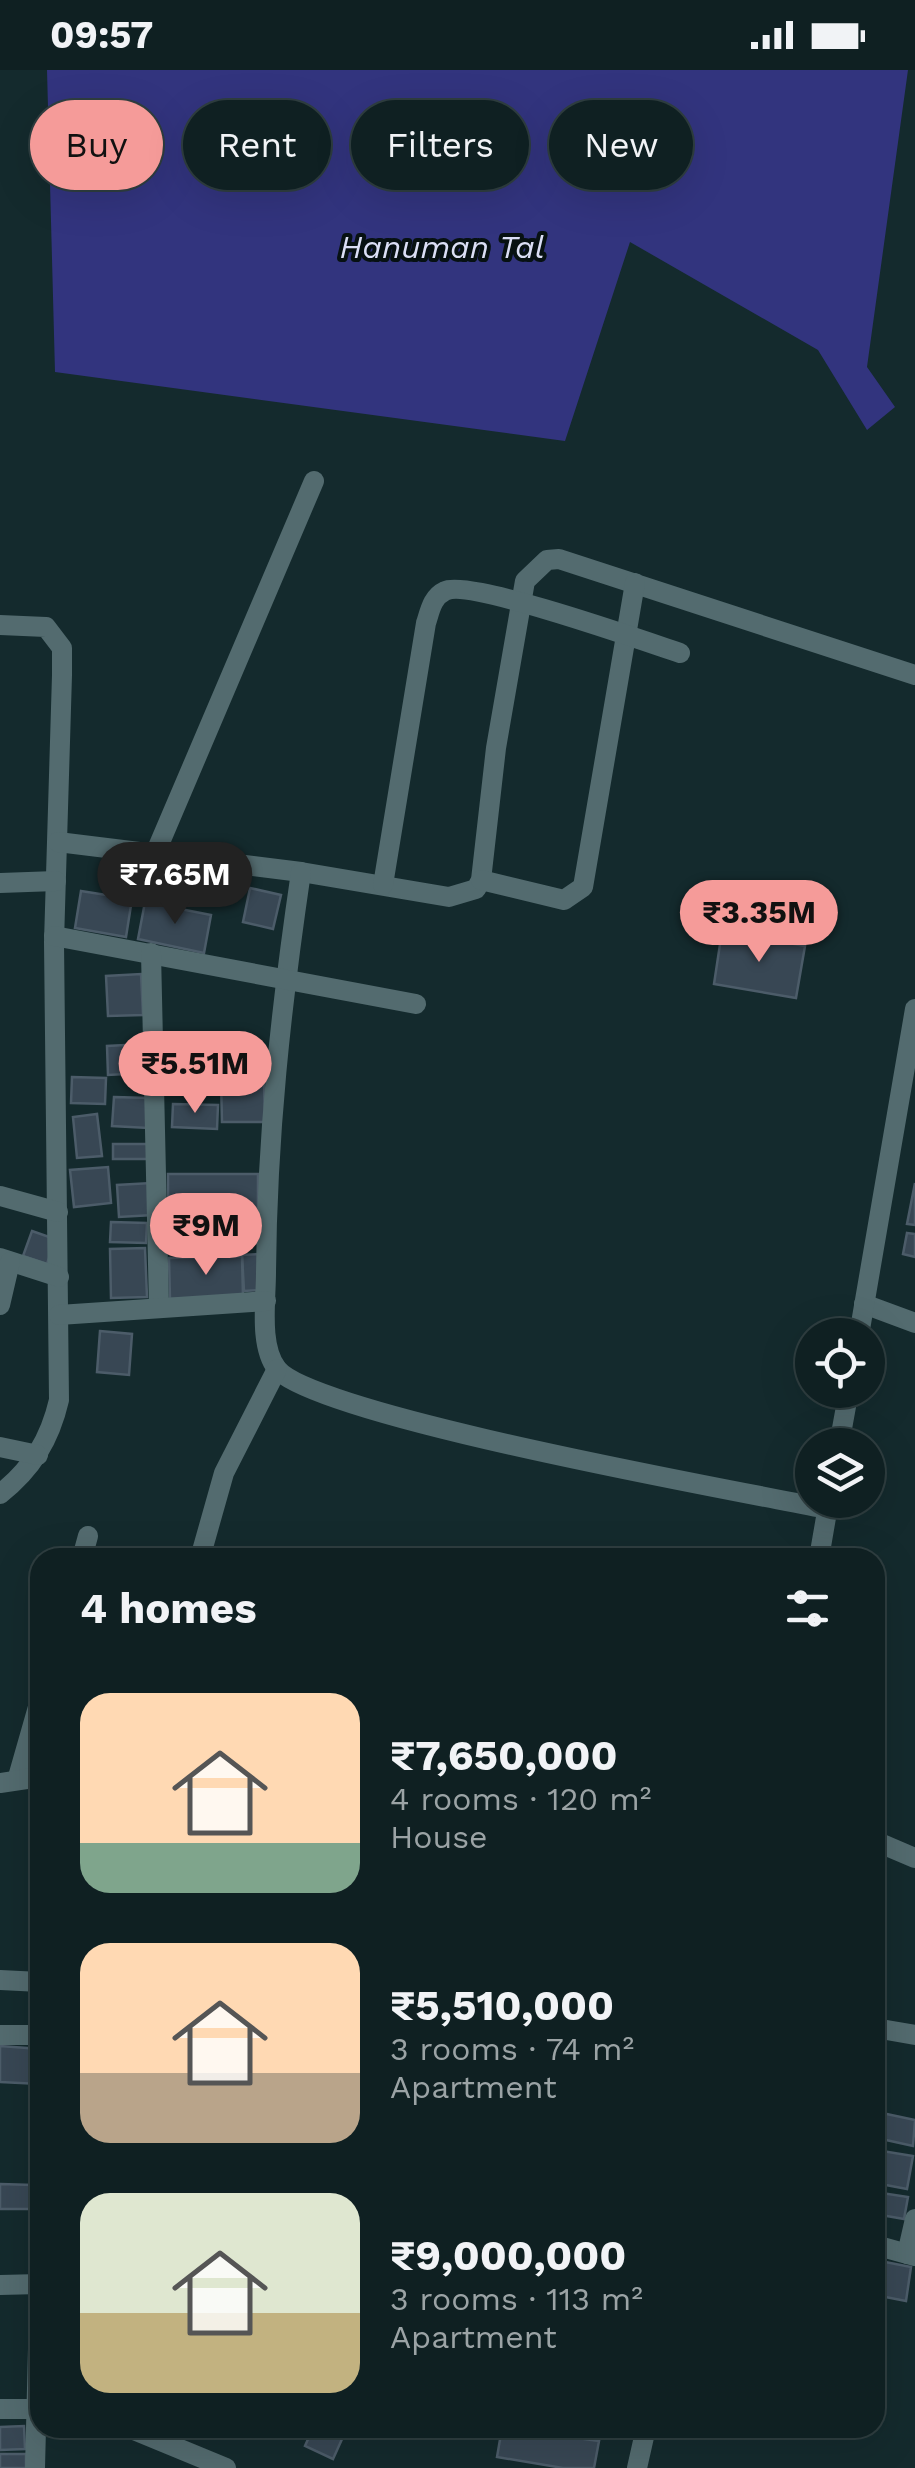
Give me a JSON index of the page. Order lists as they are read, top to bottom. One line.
{"water":["Hanuman Tal"],"page":{"status":"09:57","chip":["Buy","Rent","Filters","New"],"price":["₹7.65M","₹3.35M","₹5.51M","₹9M"],"heading":"4 homes","list":[{"name":"₹7,650,000","note":"4 rooms · 120 m² · House"},{"name":"₹5,510,000","note":"3 rooms · 74 m² · Apartment"},{"name":"₹9,000,000","note":"3 rooms · 113 m² · Apartment"}]}}
